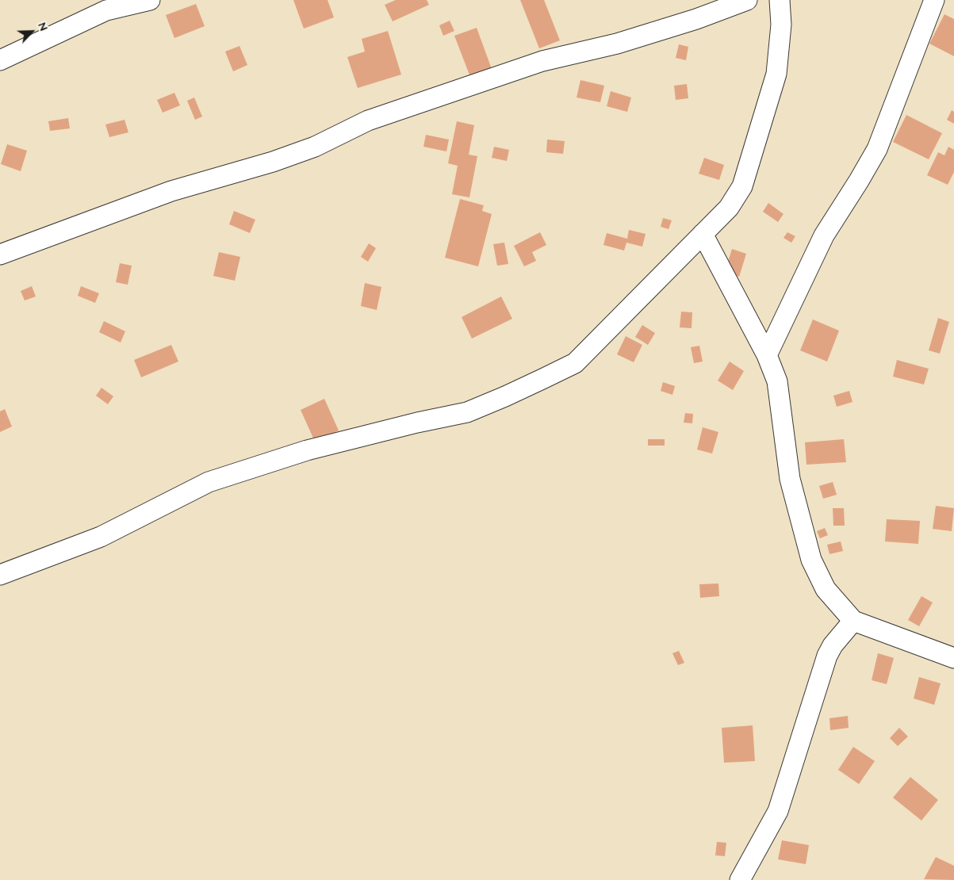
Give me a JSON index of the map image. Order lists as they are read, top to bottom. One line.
{"north":"top right"}
